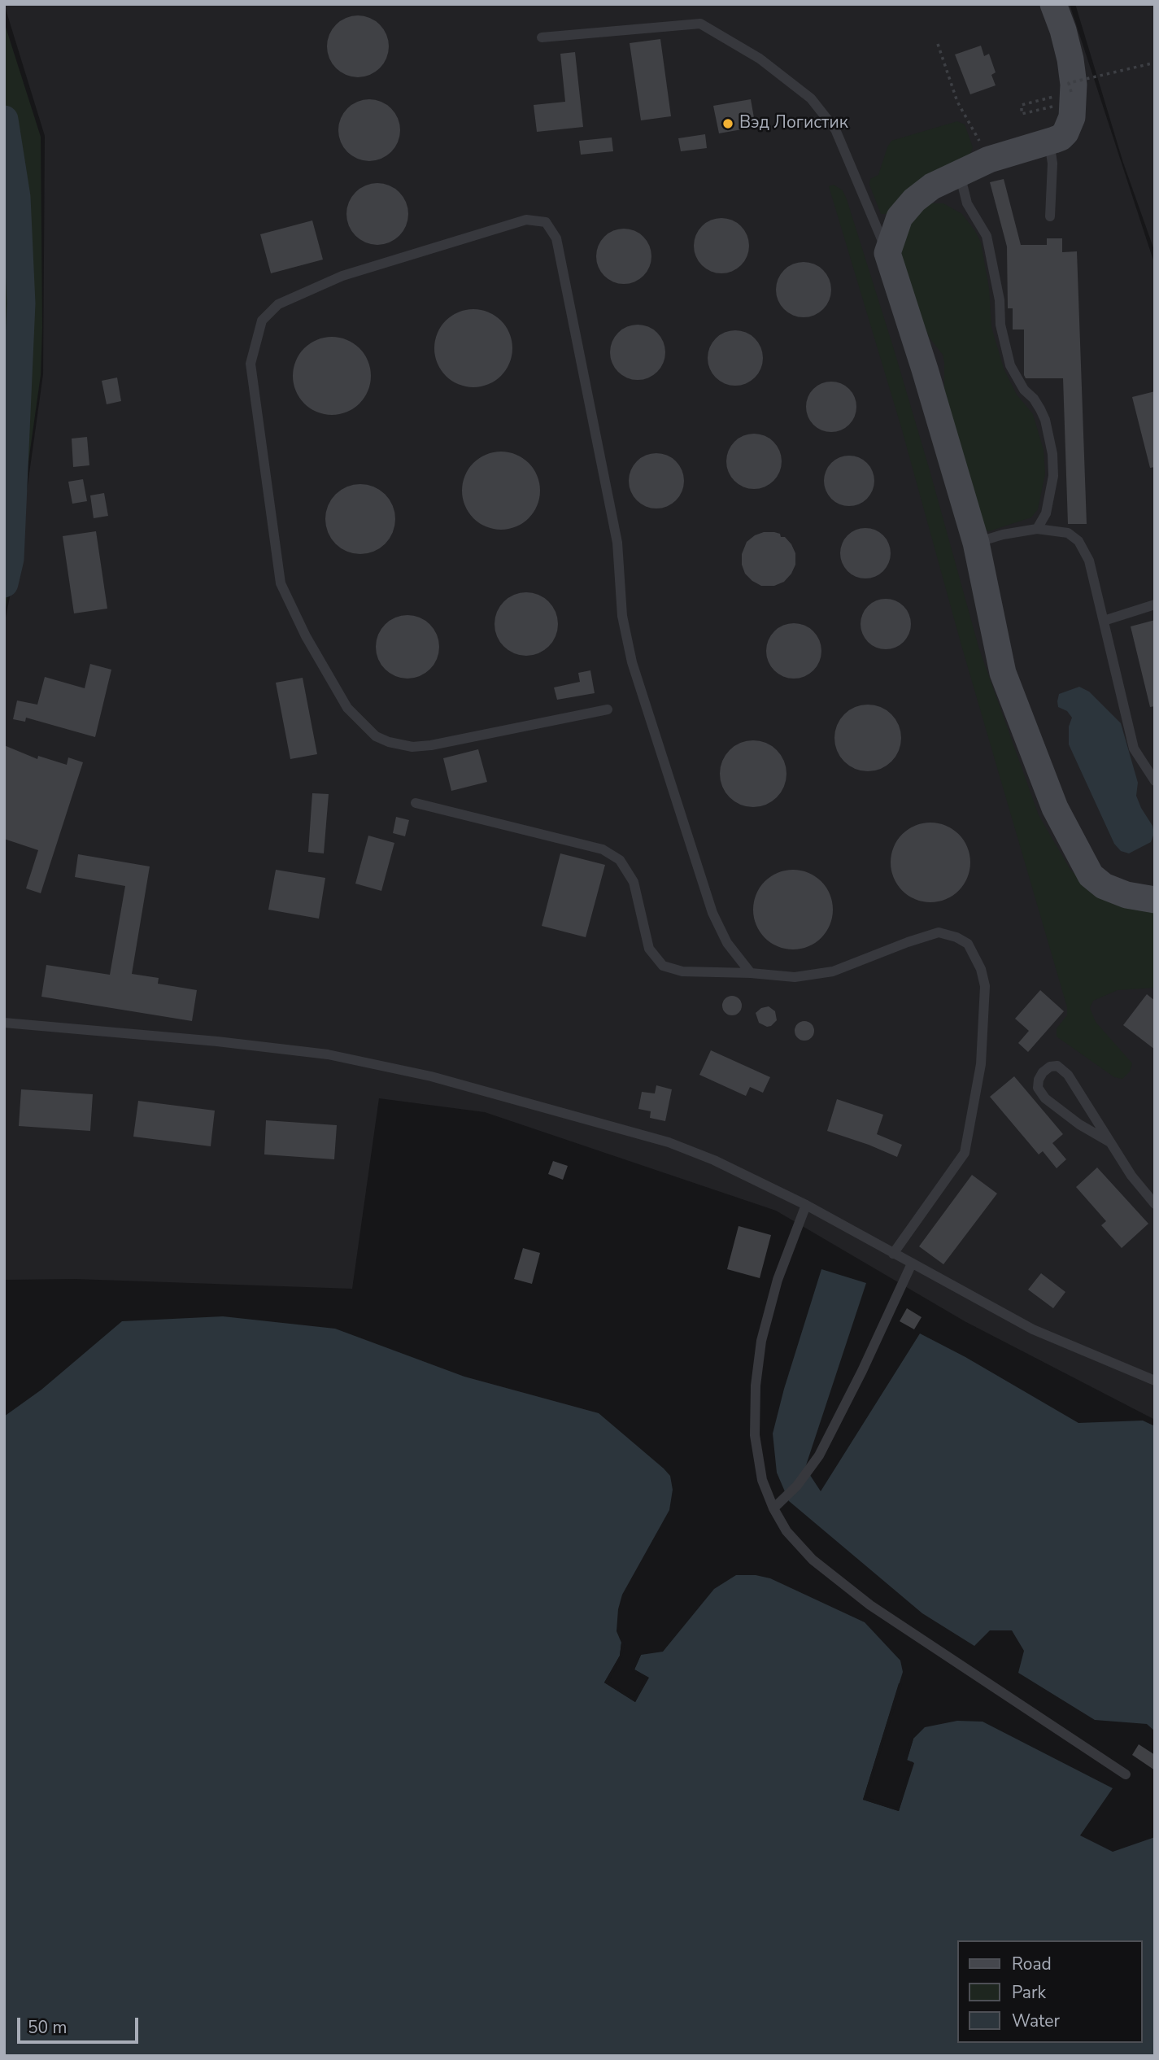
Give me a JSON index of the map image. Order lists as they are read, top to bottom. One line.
{"places":["Вэд Логистик"],"legend":["Road","Park","Water"],"scale_bar":"50 m"}
